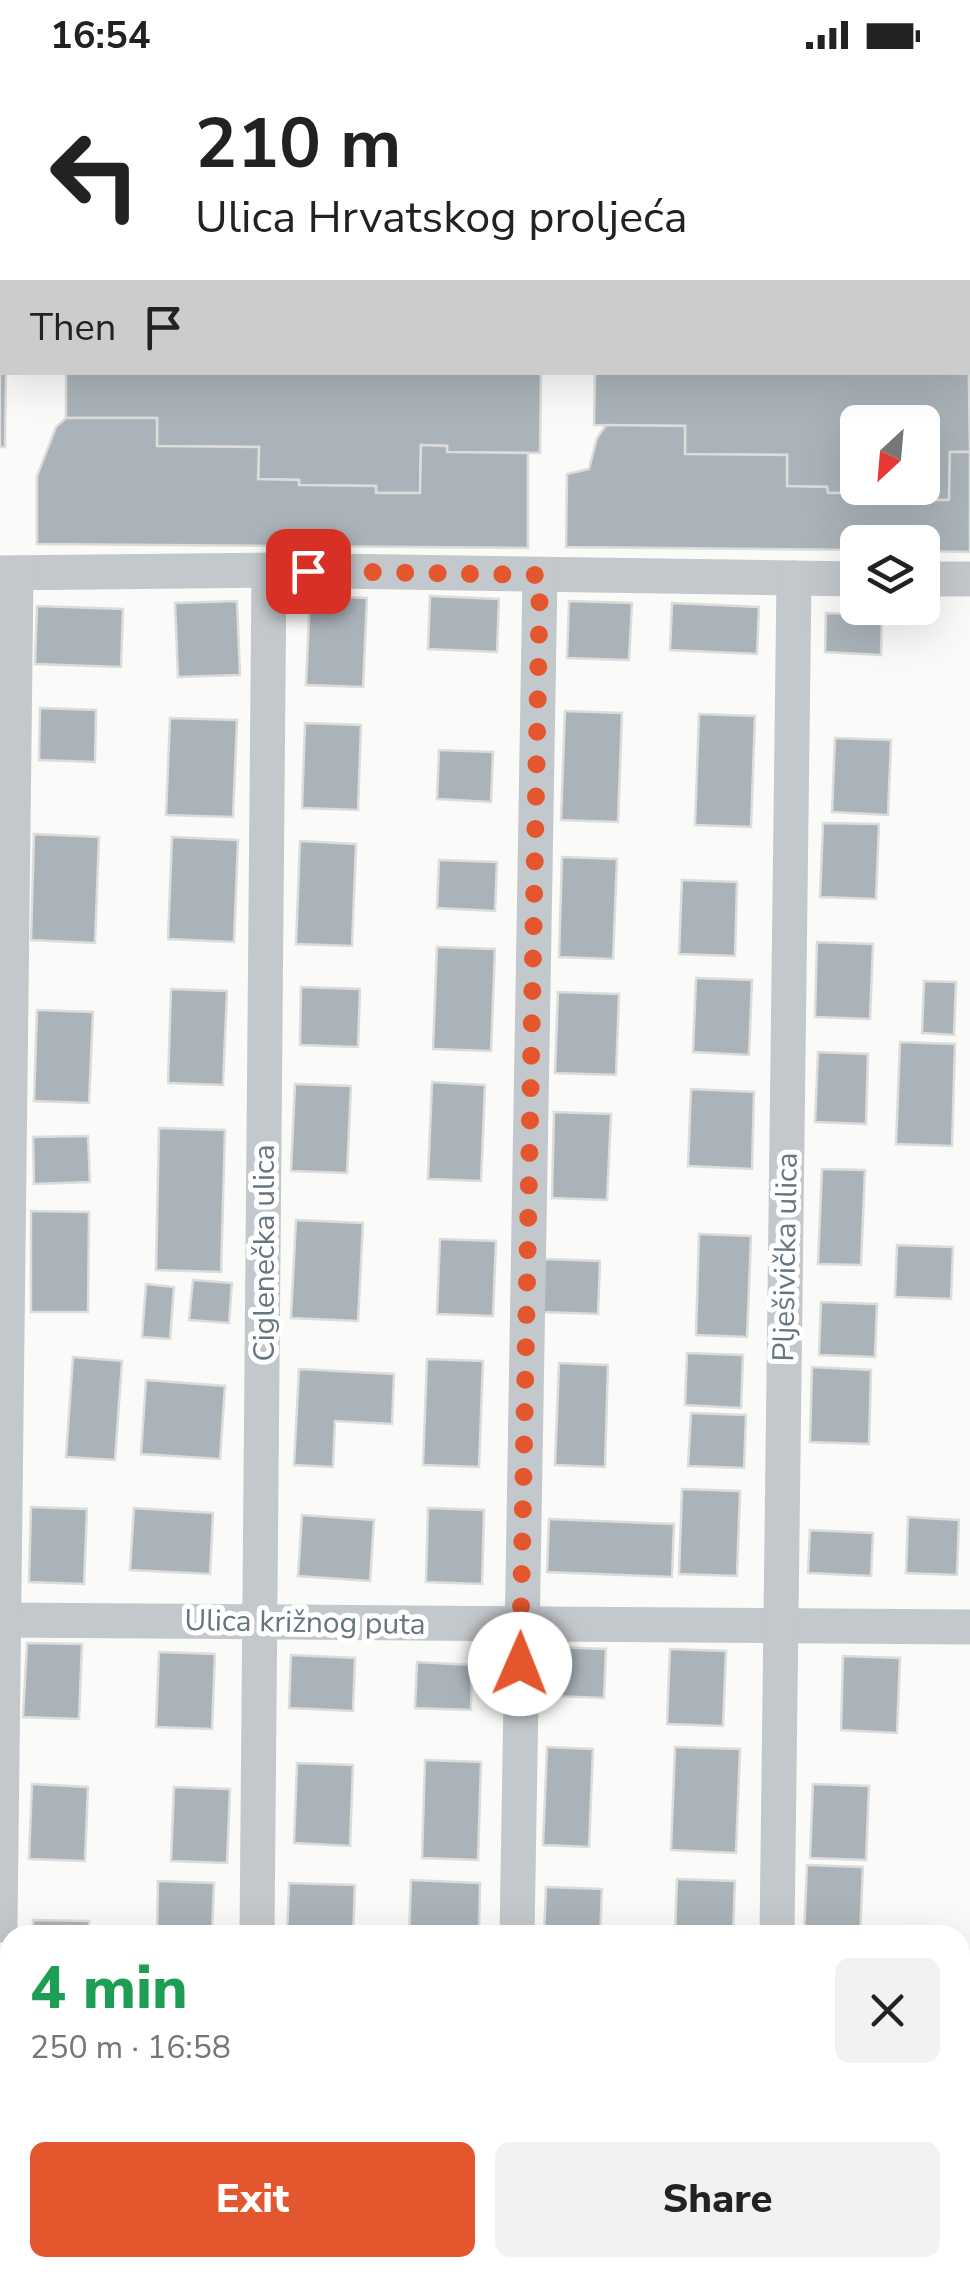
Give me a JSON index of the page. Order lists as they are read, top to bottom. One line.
{"streets":{"street":["Ciglenečka ulica","Plješivička ulica","Ulica križnog puta"]},"crossings":[["Ciglenečka ulica","Ulica križnog puta"],["Plješivička ulica","Ulica križnog puta"]],"north":"bottom left","page":{"status":"16:54","turn":["210 m","Ulica Hrvatskog proljeća"],"then":"Then","heading":["4 min","250 m · 16:58"],"buttons":["Exit","Share"]}}
